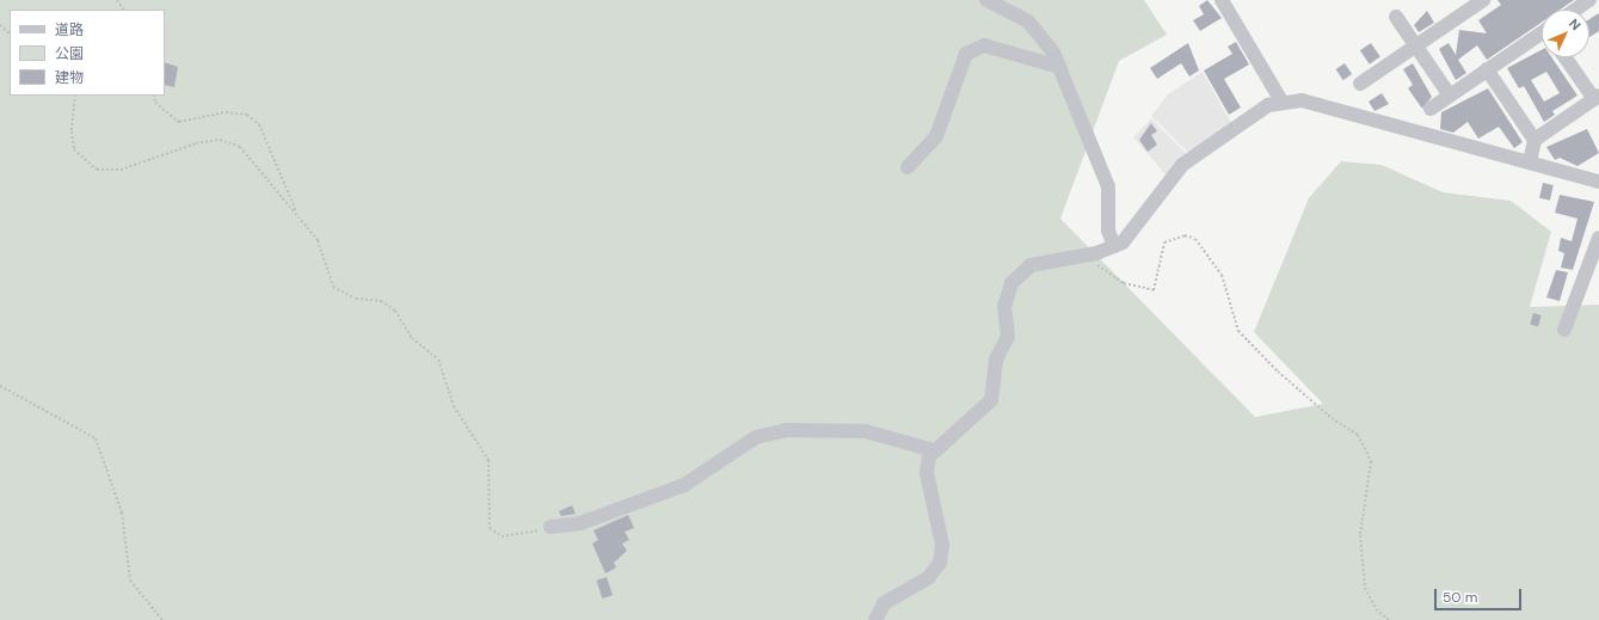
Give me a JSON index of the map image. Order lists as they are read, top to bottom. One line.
{"legend":["道路","公園","建物"],"scale_bar":"50 m","north":"top right"}
